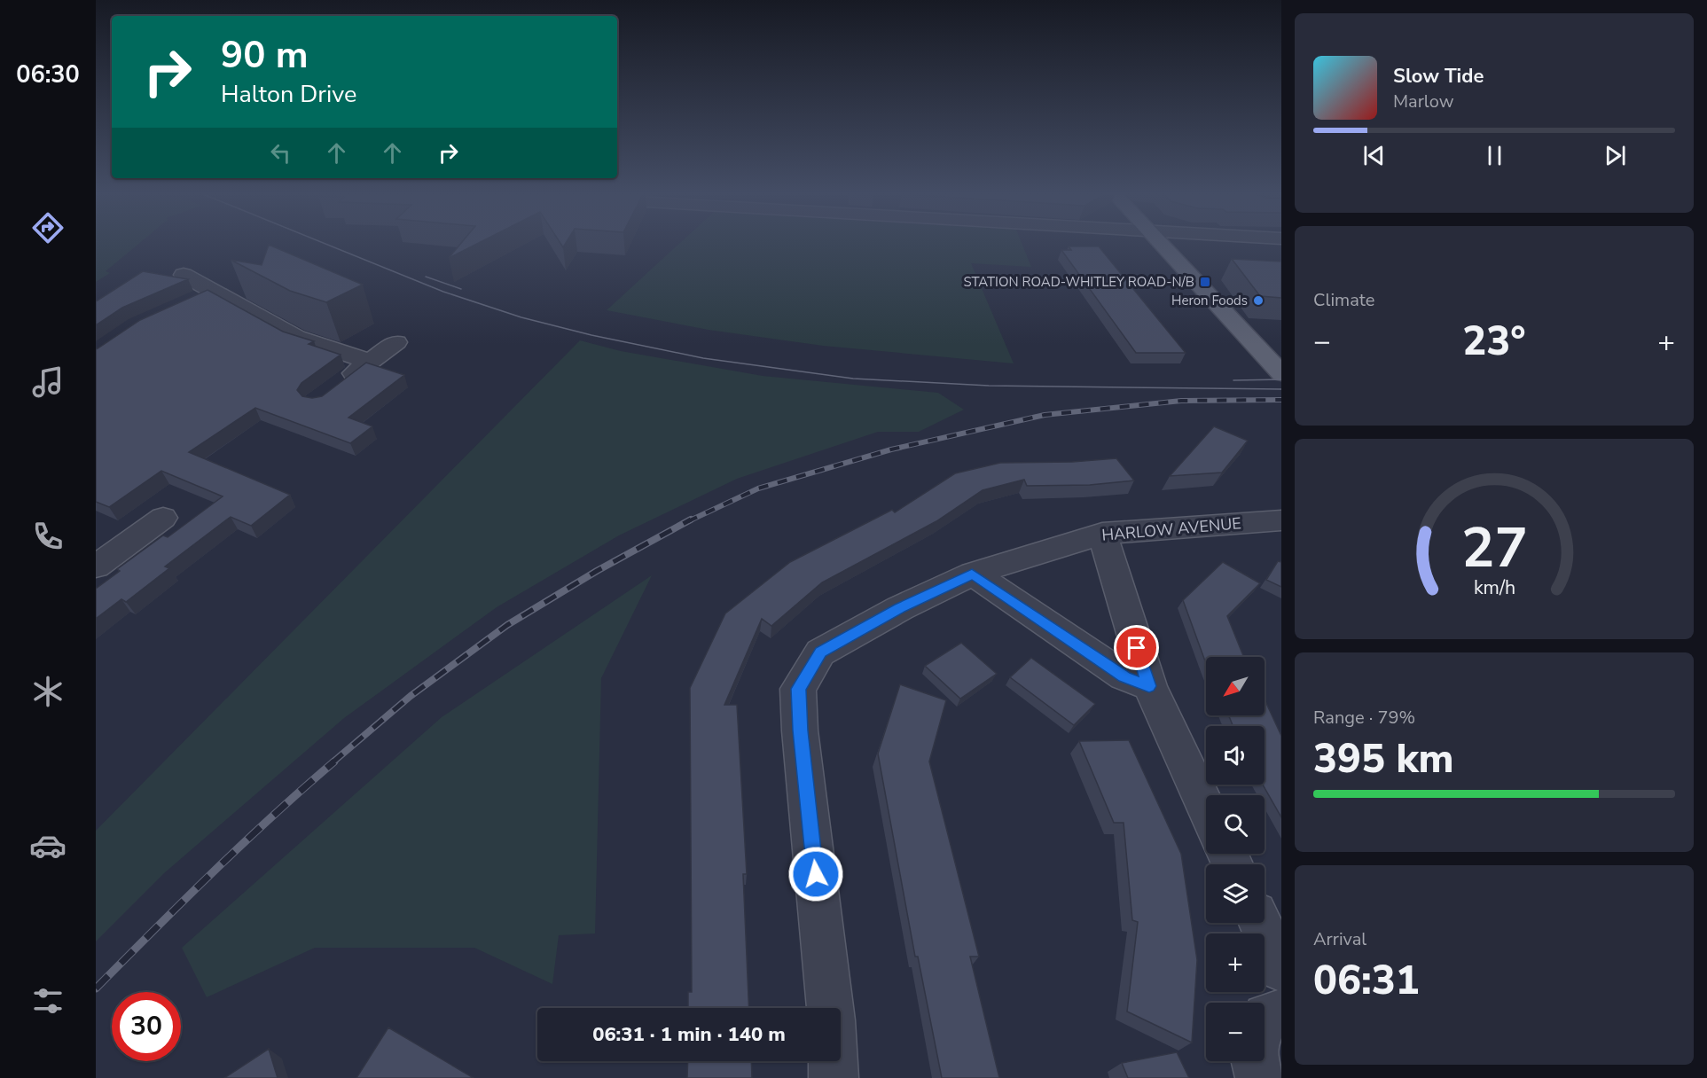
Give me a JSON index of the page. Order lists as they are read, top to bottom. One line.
{"streets":{"street":["HARLOW AVENUE"]},"places":{"transit":["STATION ROAD-WHITLEY ROAD-N/B"],"other":["Heron Foods"]},"north":"bottom left","page":{"tabs":"06:30","turn":["90 m","Halton Drive"],"song":["Slow Tide","Marlow"],"tile":["Climate",["Range · 79%","395 km"],["Arrival","06:31"]],"heat":["−","23°","+"],"map_buttons":["+","−"],"limit":"30","trip":"06:31 · 1 min · 140 m","gauge":["27","km/h"]}}
